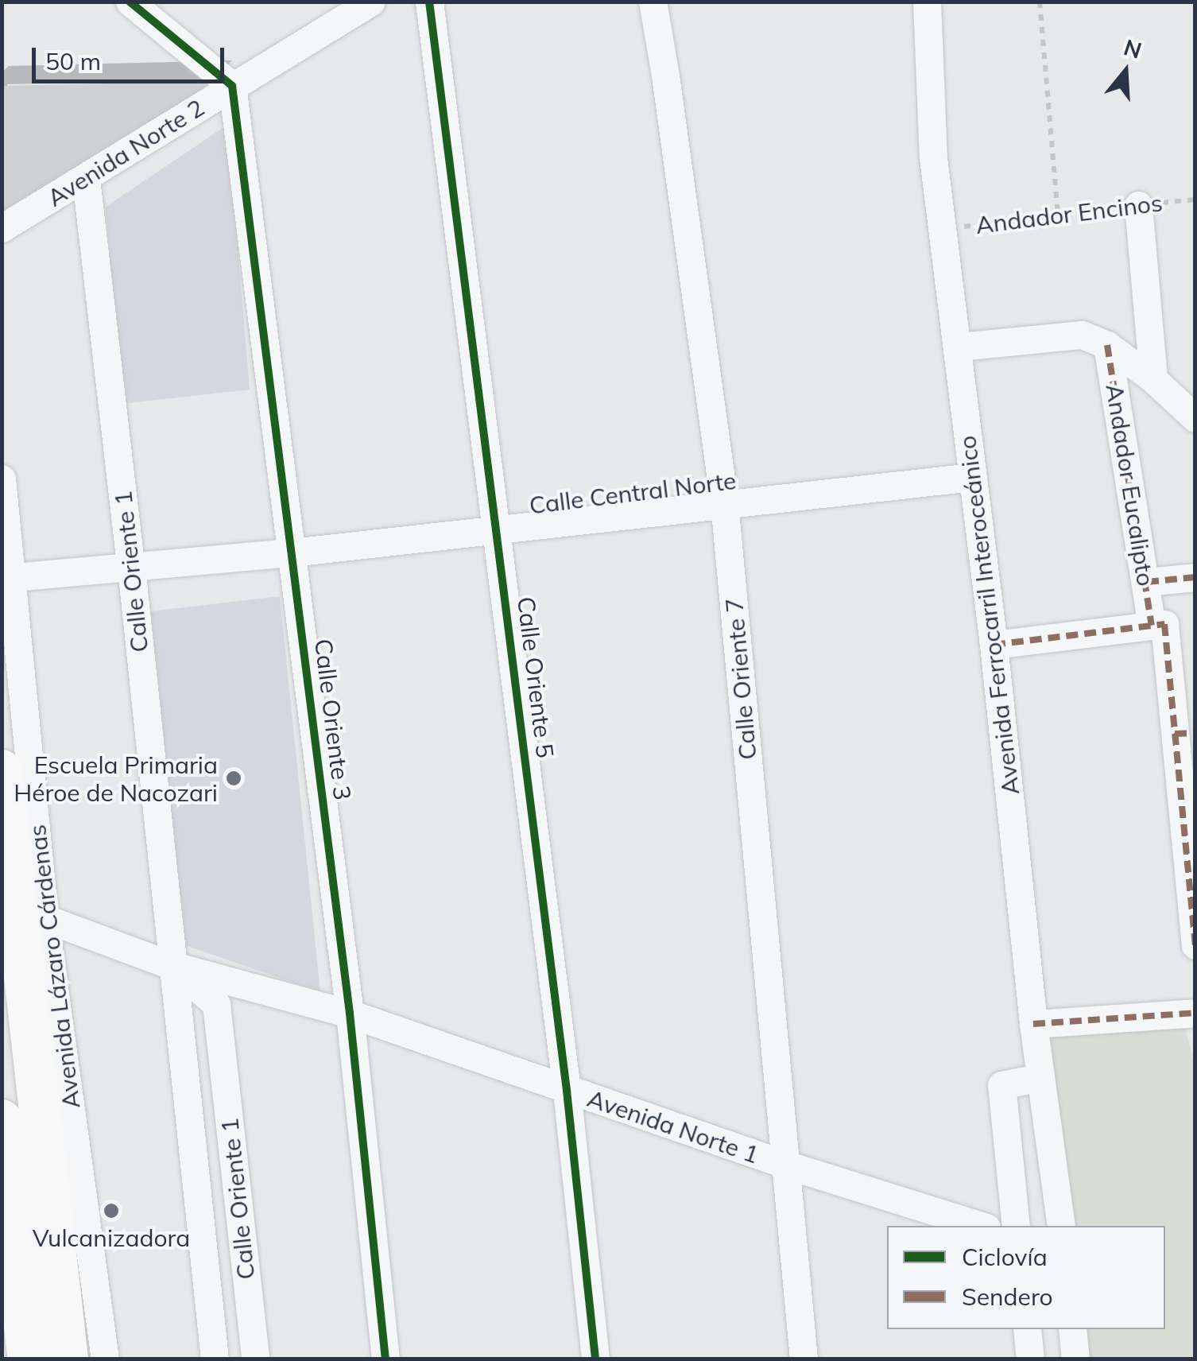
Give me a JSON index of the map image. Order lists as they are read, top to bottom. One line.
{"streets":{"highway":["Avenida Lázaro Cárdenas"],"street":["Avenida Norte 2","Andador Eucalipto","Calle Central Norte","Calle Oriente 1","Avenida Ferrocarril Interoceánico","Calle Oriente 5","Calle Oriente 7","Calle Oriente 3","Avenida Norte 1"],"path":["Andador Encinos"]},"crossings":[["Avenida Norte 2","Calle Oriente 1"],["Avenida Norte 2","Calle Oriente 3"],["Andador Encinos","Avenida Ferrocarril Interoceánico"],["Calle Central Norte","Calle Oriente 1"],["Calle Central Norte","Avenida Ferrocarril Interoceánico"],["Calle Central Norte","Calle Oriente 5"],["Calle Central Norte","Calle Oriente 7"],["Calle Central Norte","Calle Oriente 3"],["Calle Central Norte","Avenida Lázaro Cárdenas"],["Calle Oriente 1","Avenida Norte 1"],["Calle Oriente 5","Avenida Norte 1"],["Calle Oriente 7","Avenida Norte 1"],["Calle Oriente 3","Avenida Norte 1"],["Avenida Lázaro Cárdenas","Avenida Norte 1"]],"places":["Escuela Primaria Héroe de Nacozari","Vulcanizadora"],"legend":["Ciclovía","Sendero"],"scale_bar":"50 m","north":"top"}
